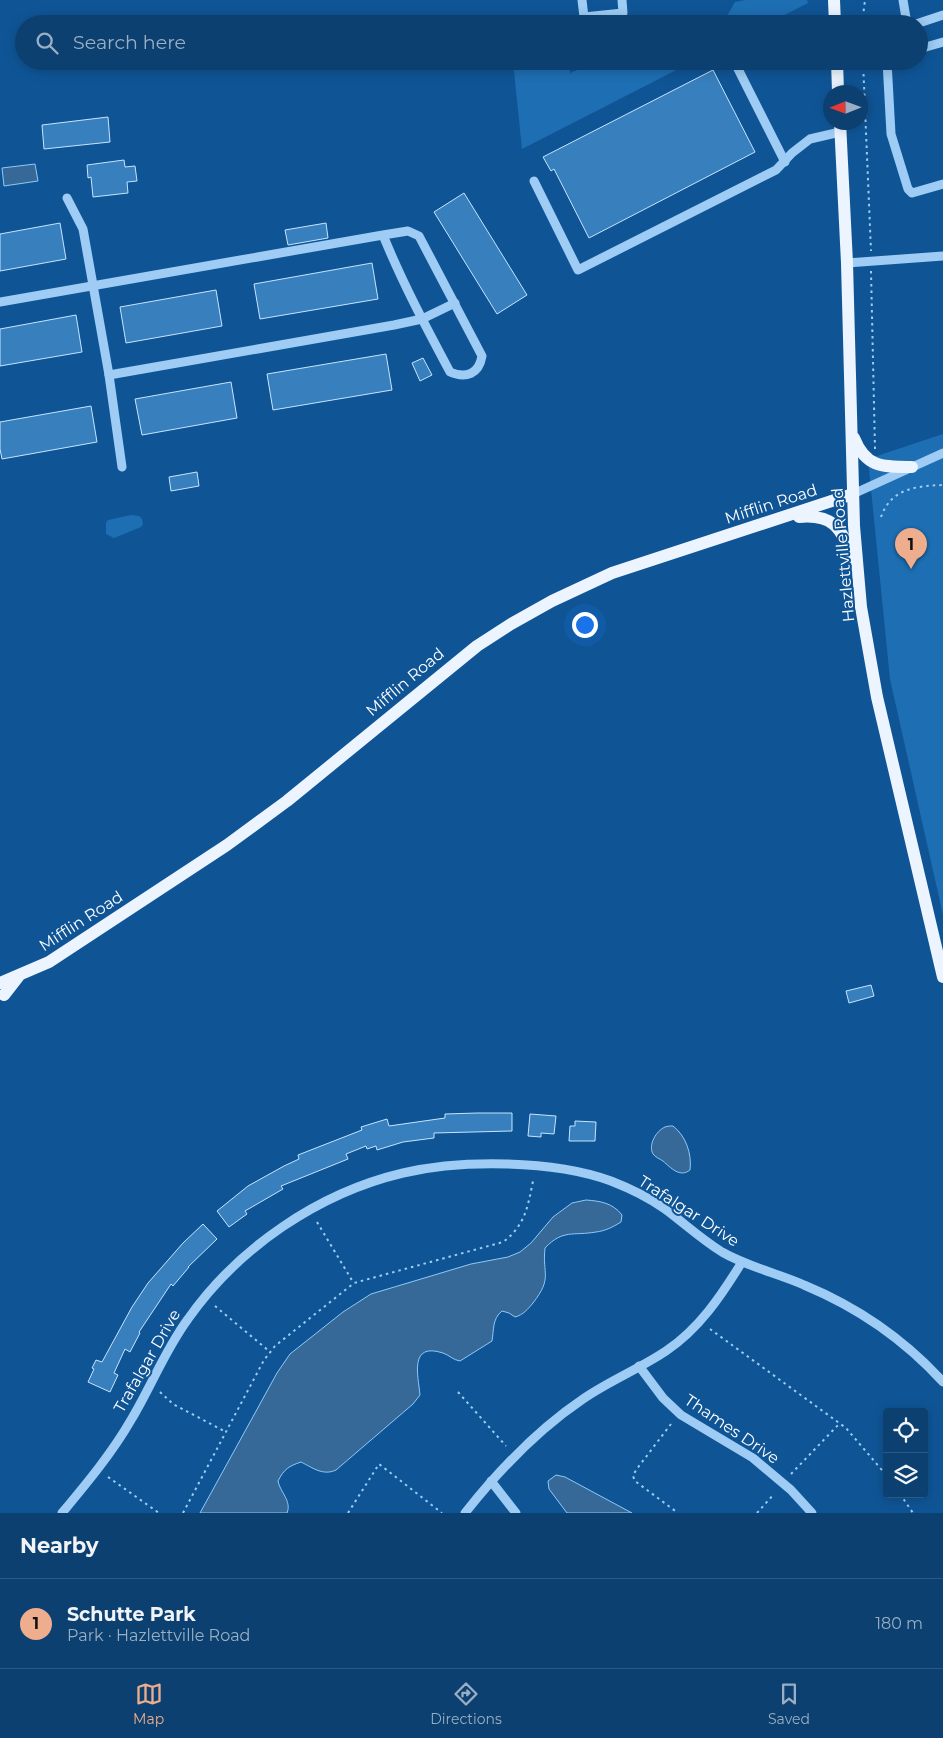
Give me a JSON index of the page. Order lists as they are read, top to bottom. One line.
{"streets":{"main road":["Mifflin Road","Hazlettville Road"],"street":["Trafalgar Drive","Thames Drive"]},"crossings":[["Mifflin Road","Hazlettville Road"]],"north":"left","page":{"search":"Search here","pins":"1","heading":"Nearby","list":[{"mark":"1","name":"Schutte Park","note":"Park · Hazlettville Road","value":"180 m"}],"nav":["Map","Directions","Saved"]}}
